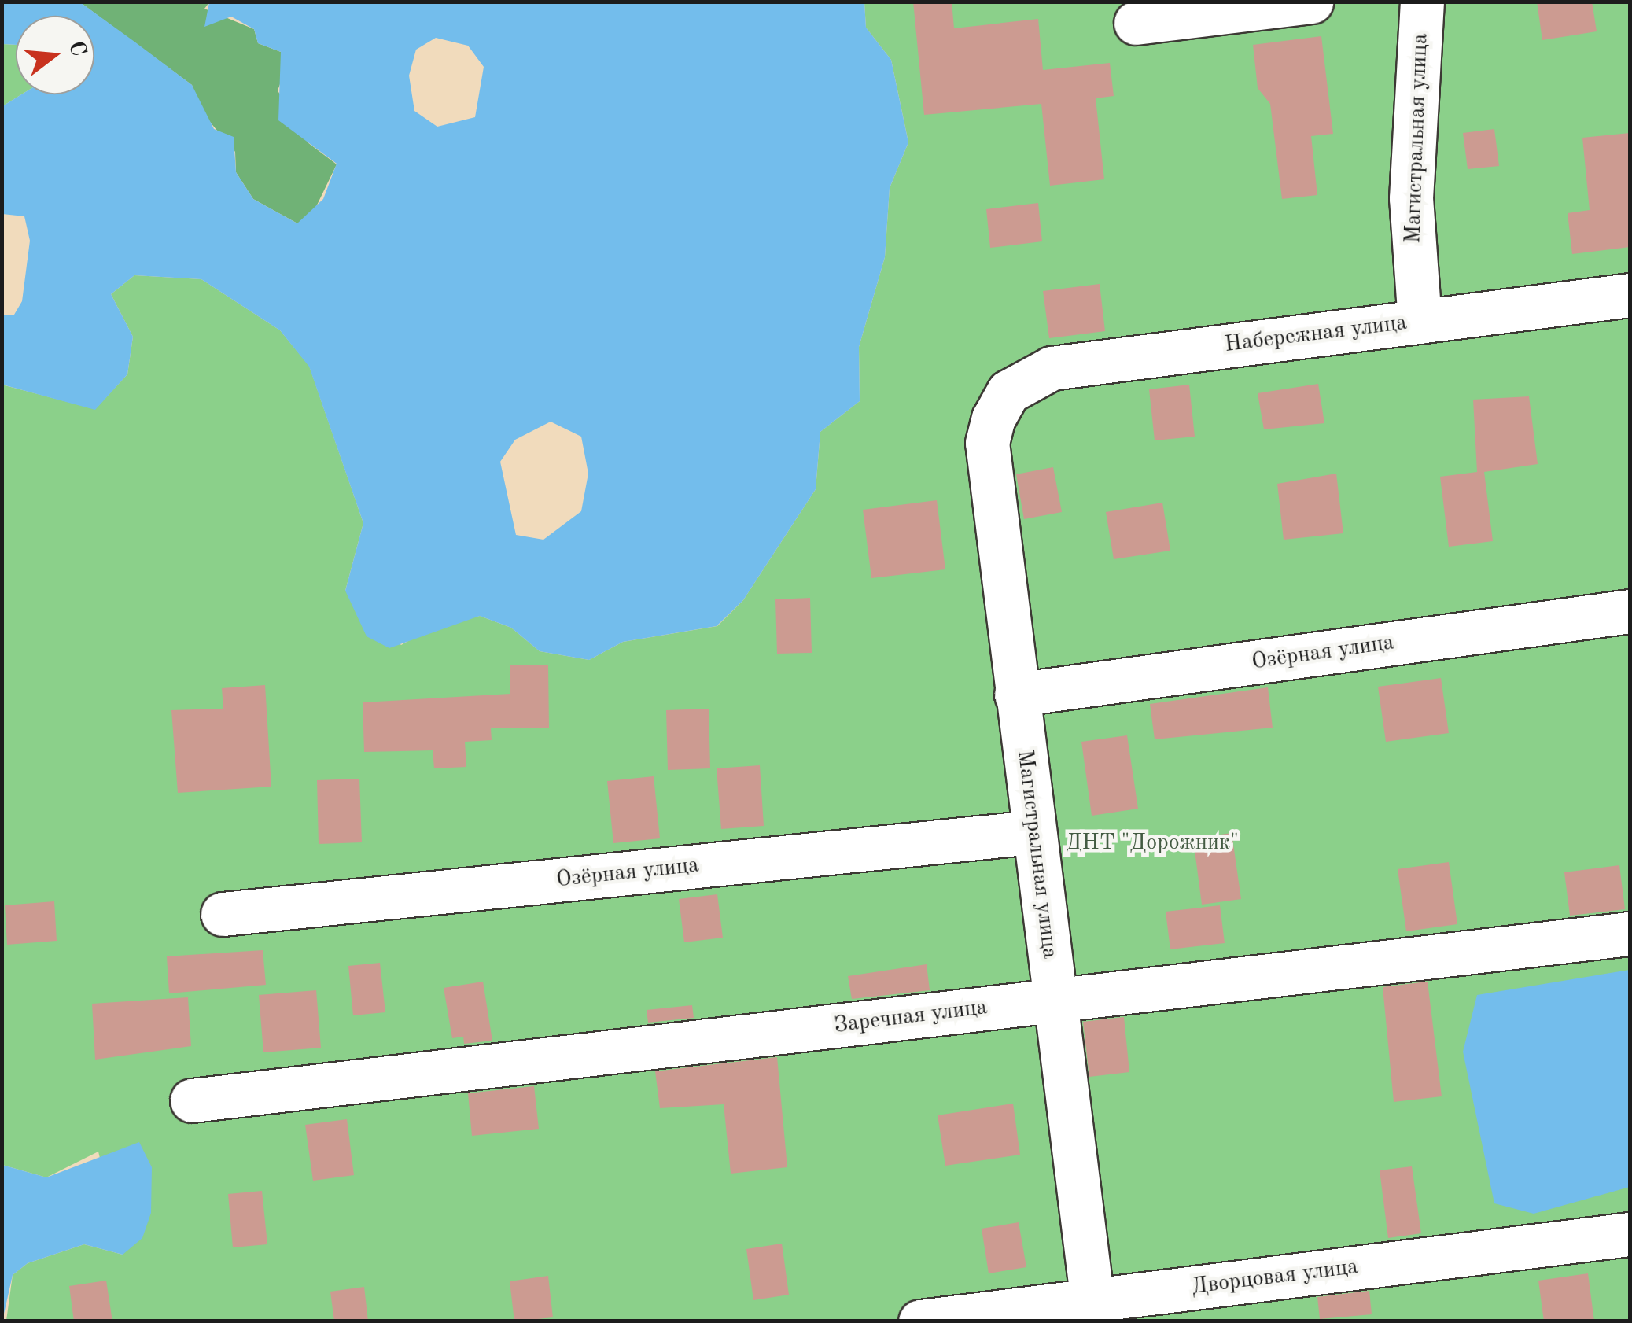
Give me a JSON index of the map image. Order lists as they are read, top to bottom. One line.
{"streets":{"street":["Магистральная улица","Набережная улица","Озёрная улица","Заречная улица","Дворцовая улица"]},"crossings":[["Магистральная улица","Набережная улица"],["Магистральная улица","Озёрная улица"],["Магистральная улица","Заречная улица"],["Магистральная улица","Дворцовая улица"]],"parks":["ДНТ \"Дорожник\""],"north":"right"}
